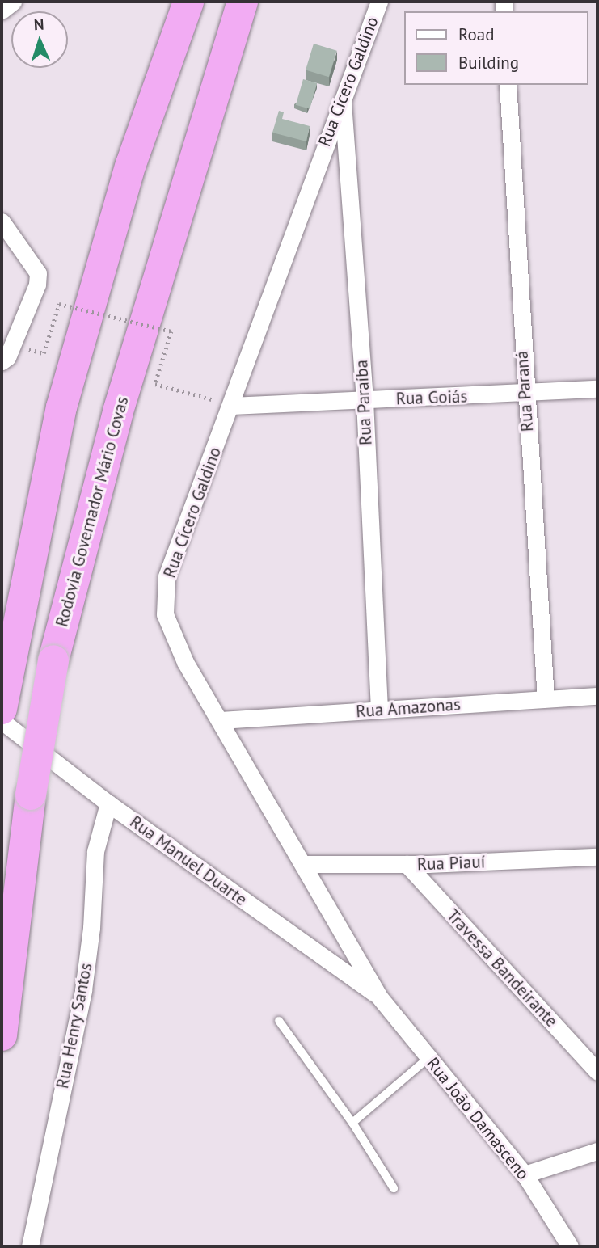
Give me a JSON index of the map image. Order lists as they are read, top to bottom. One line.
{"streets":{"highway":["Rodovia Governador Mário Covas"],"street":["Rua Cícero Galdino","Rua Paraná","Rua Goiás","Rua Paraíba","Rua Amazonas","Rua Manuel Duarte","Rua Piauí","Travessa Bandeirante","Rua Henry Santos","Rua João Damasceno"]},"crossings":[["Rua Cícero Galdino","Rua Goiás"],["Rua Cícero Galdino","Rua Paraíba"],["Rua Cícero Galdino","Rua Amazonas"],["Rua Cícero Galdino","Rua Manuel Duarte"],["Rua Cícero Galdino","Rua Piauí"],["Rua Cícero Galdino","Rua João Damasceno"],["Rua Paraná","Rua Goiás"],["Rua Paraná","Rua Amazonas"],["Rua Goiás","Rua Paraíba"],["Rua Paraíba","Rua Amazonas"],["Rua Manuel Duarte","Rua Henry Santos"],["Rua Manuel Duarte","Rua João Damasceno"],["Rua Piauí","Travessa Bandeirante"]],"legend":["Road","Building"],"north":"top"}
